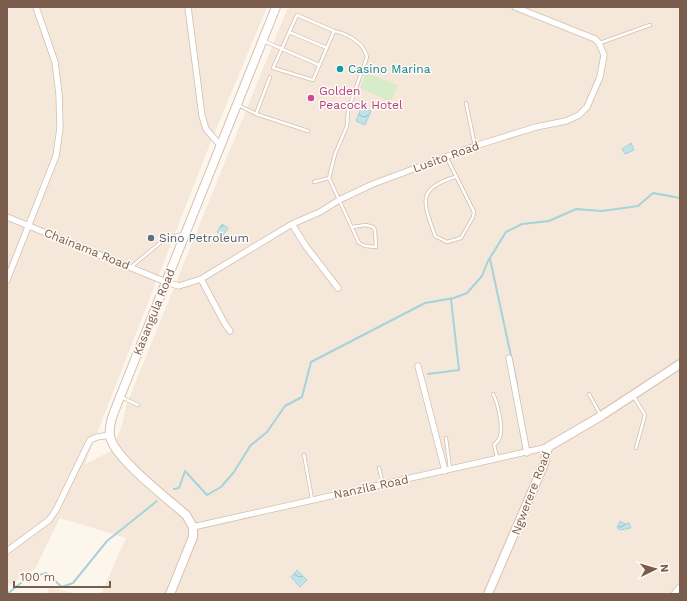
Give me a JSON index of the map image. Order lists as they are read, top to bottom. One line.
{"streets":{"main road":["Kasangula Road","Ngwerere Road"],"street":["Lusito Road","Chainama Road","Nanzila Road"]},"crossings":[["Lusito Road","Chainama Road"],["Lusito Road","Kasangula Road"],["Chainama Road","Kasangula Road"],["Nanzila Road","Ngwerere Road"]],"places":["Casino Marina","Golden Peacock Hotel","Sino Petroleum"],"scale_bar":"100 m","north":"right"}
